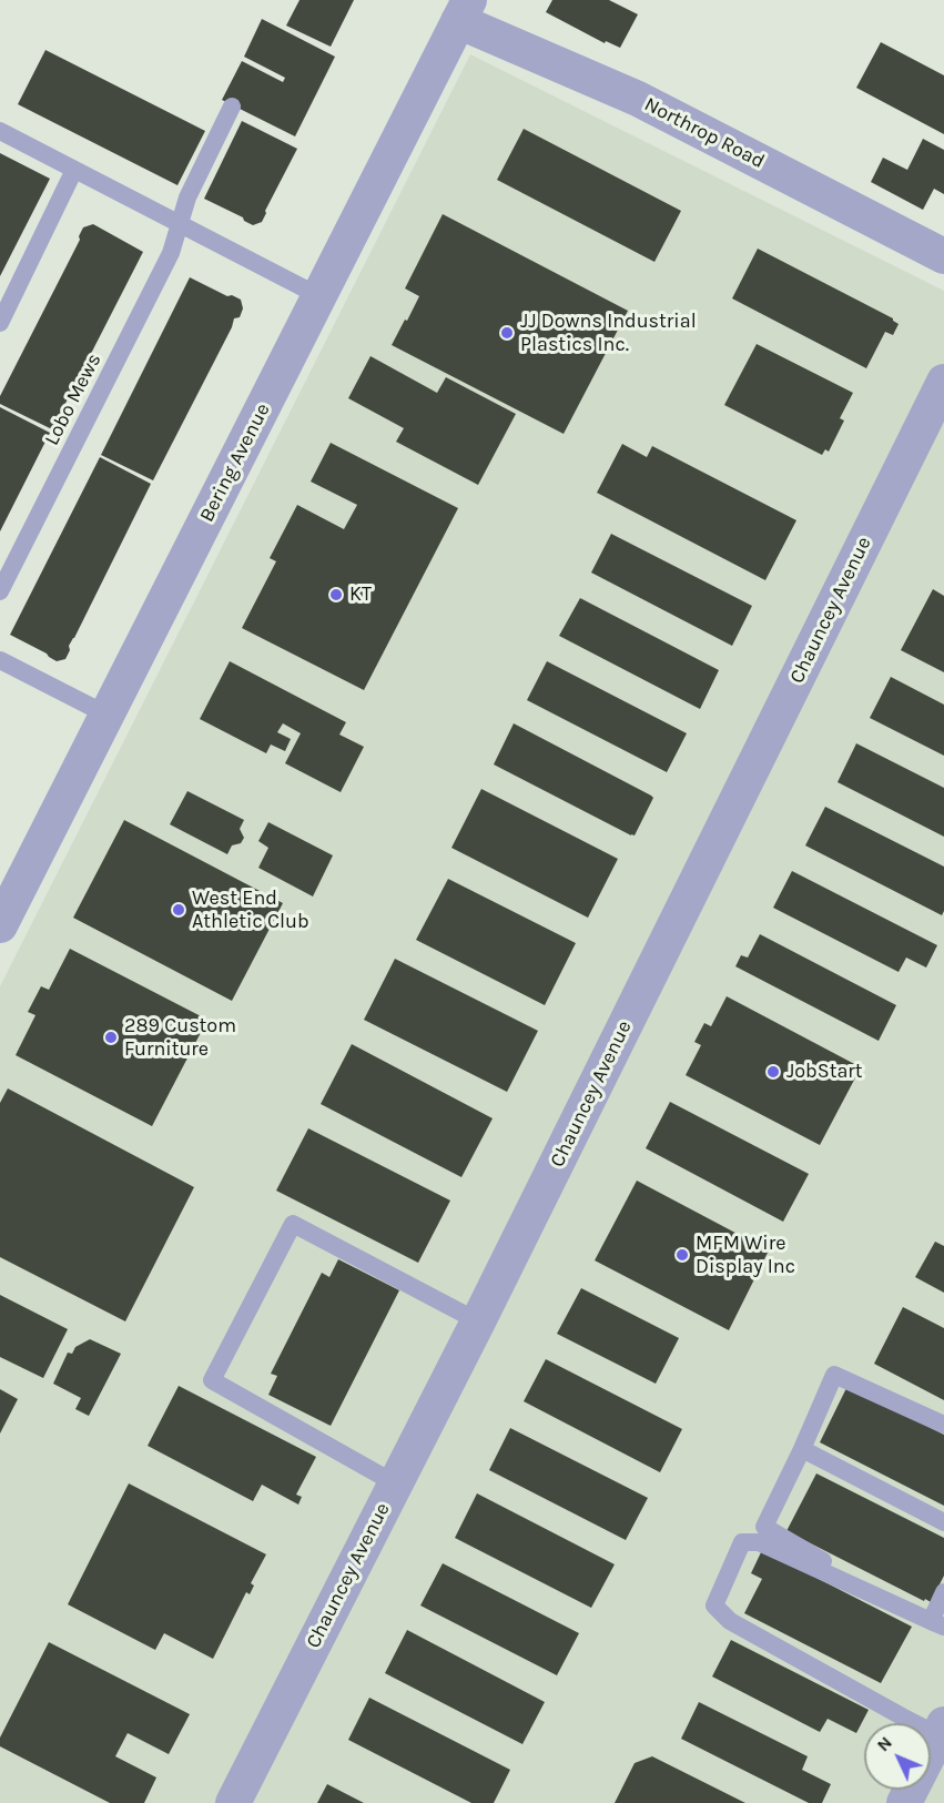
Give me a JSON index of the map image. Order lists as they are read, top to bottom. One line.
{"streets":{"street":["Northrop Road","Bering Avenue","Chauncey Avenue"],"lane":["Lobo Mews"]},"crossings":[["Northrop Road","Bering Avenue"]],"places":["JJ Downs Industrial Plastics Inc.","KT","West End Athletic Club","289 Custom Furniture","JobStart","MFM Wire Display Inc"],"north":"top left"}
